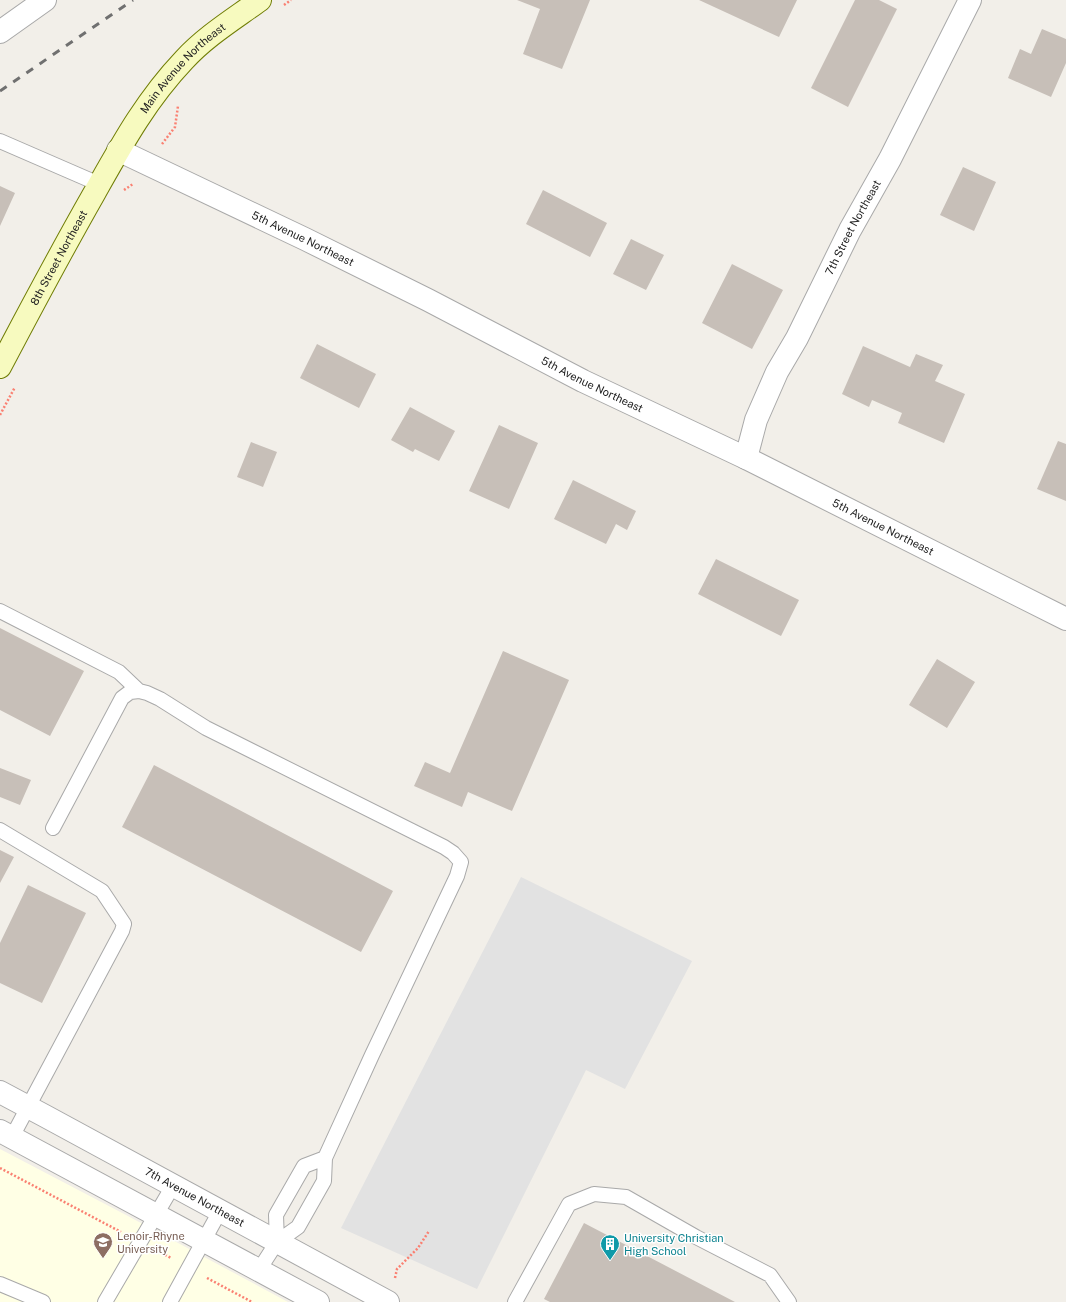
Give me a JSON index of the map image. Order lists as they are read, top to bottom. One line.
{"streets":{"main road":["Main Avenue Northeast","8th Street Northeast"],"street":["7th Street Northeast","5th Avenue Northeast","7th Avenue Northeast"]},"crossings":[["Main Avenue Northeast","5th Avenue Northeast"],["Main Avenue Northeast","8th Street Northeast"],["7th Street Northeast","5th Avenue Northeast"],["5th Avenue Northeast","8th Street Northeast"]],"places":{"school or university":["Lenoir-Rhyne University"],"building":["University Christian High School"]}}
